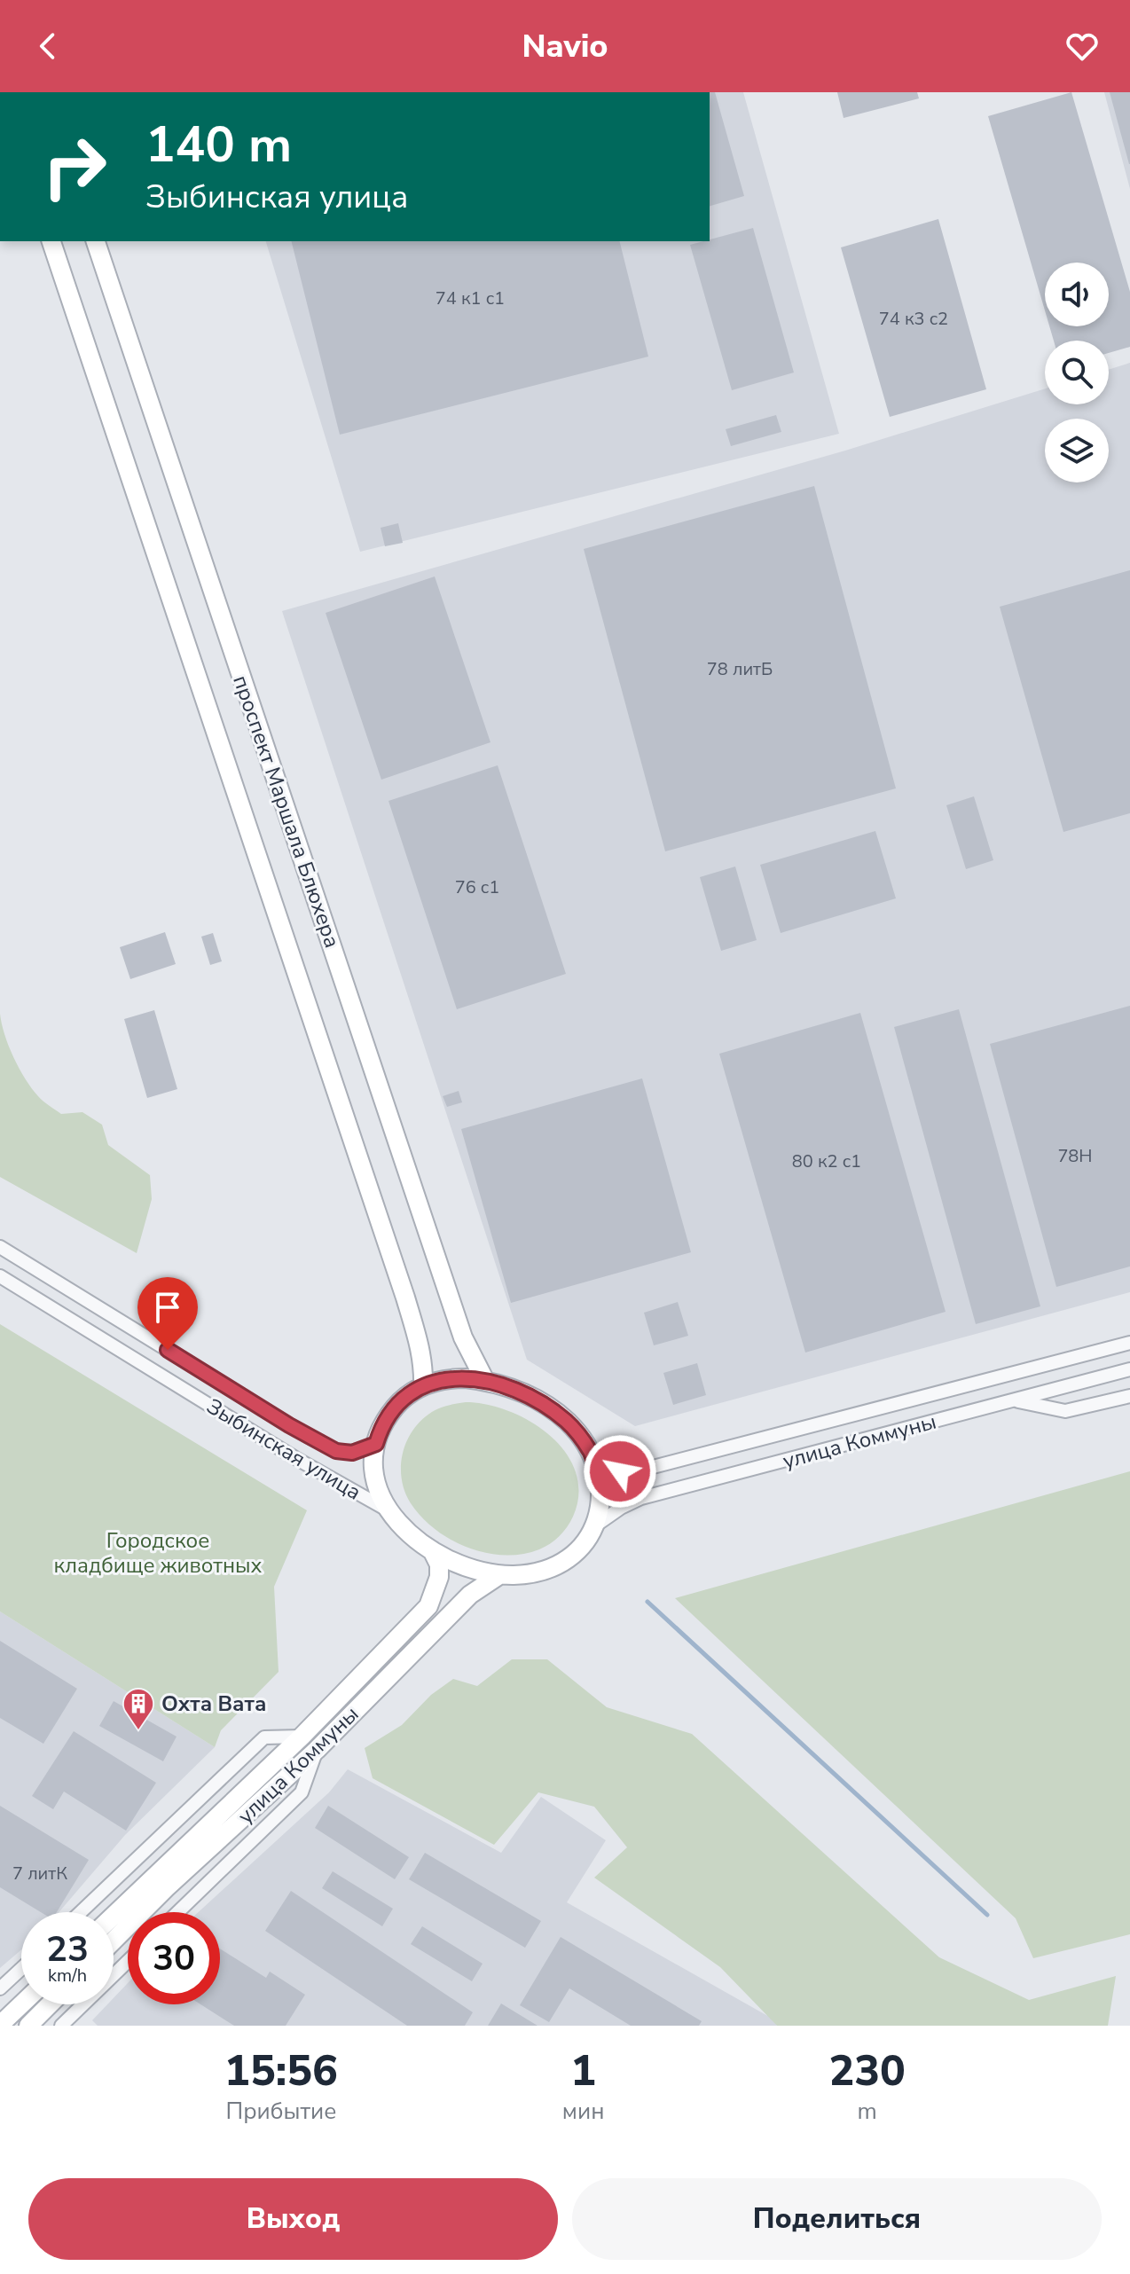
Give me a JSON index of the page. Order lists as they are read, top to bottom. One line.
{"streets":{"street":["проспект Маршала Блюхера","улица Коммуны","Зыбинская улица"]},"crossings":[["проспект Маршала Блюхера","улица Коммуны"],["проспект Маршала Блюхера","Зыбинская улица"],["улица Коммуны","Зыбинская улица"]],"parks":["Городское кладбище животных"],"places":{"building":["Охта Вата"]},"house_numbers":["74 к1 с1","74 к3 с2","78 литБ","76 с1","78Н","80 к2 с1","7 литК"],"page":{"header":"Navio","turn":["140 m","Зыбинская улица"],"speed":"23 km/h","limit":"30","eta":["15:56","Прибытие","1","мин","230","m"],"buttons":["Выход","Поделиться"]}}
